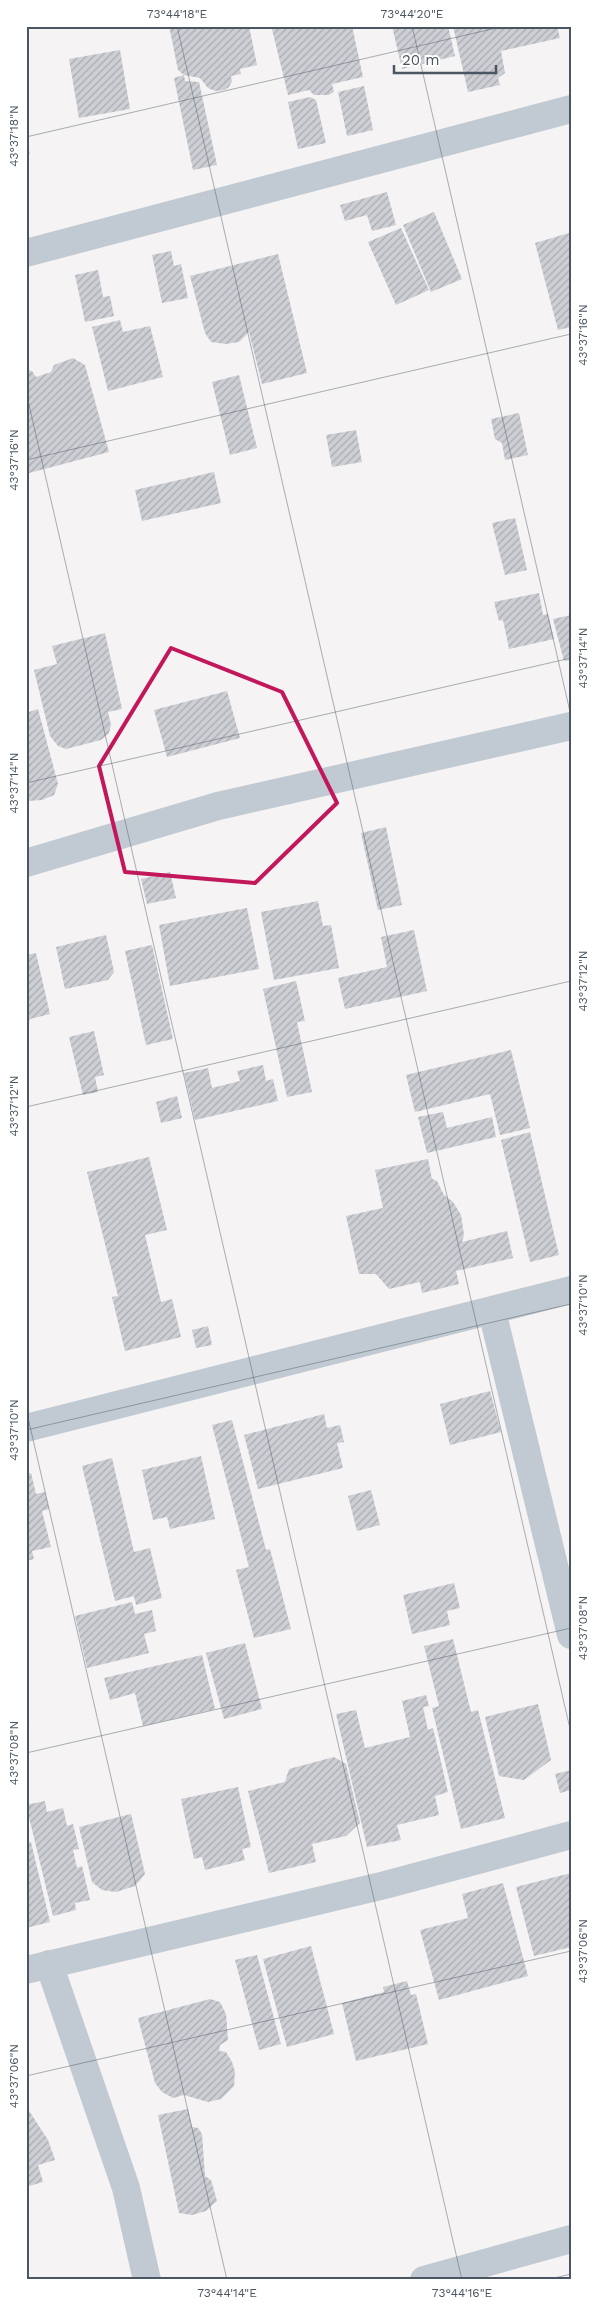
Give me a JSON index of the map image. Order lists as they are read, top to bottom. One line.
{"scale_bar":"20 m","coordinates":["73°44'18\"E","73°44'20\"E","43°37'18\"N","43°37'16\"N","43°37'14\"N","43°37'12\"N","43°37'10\"N","43°37'08\"N","43°37'06\"N","73°44'14\"E","73°44'16\"E"]}
